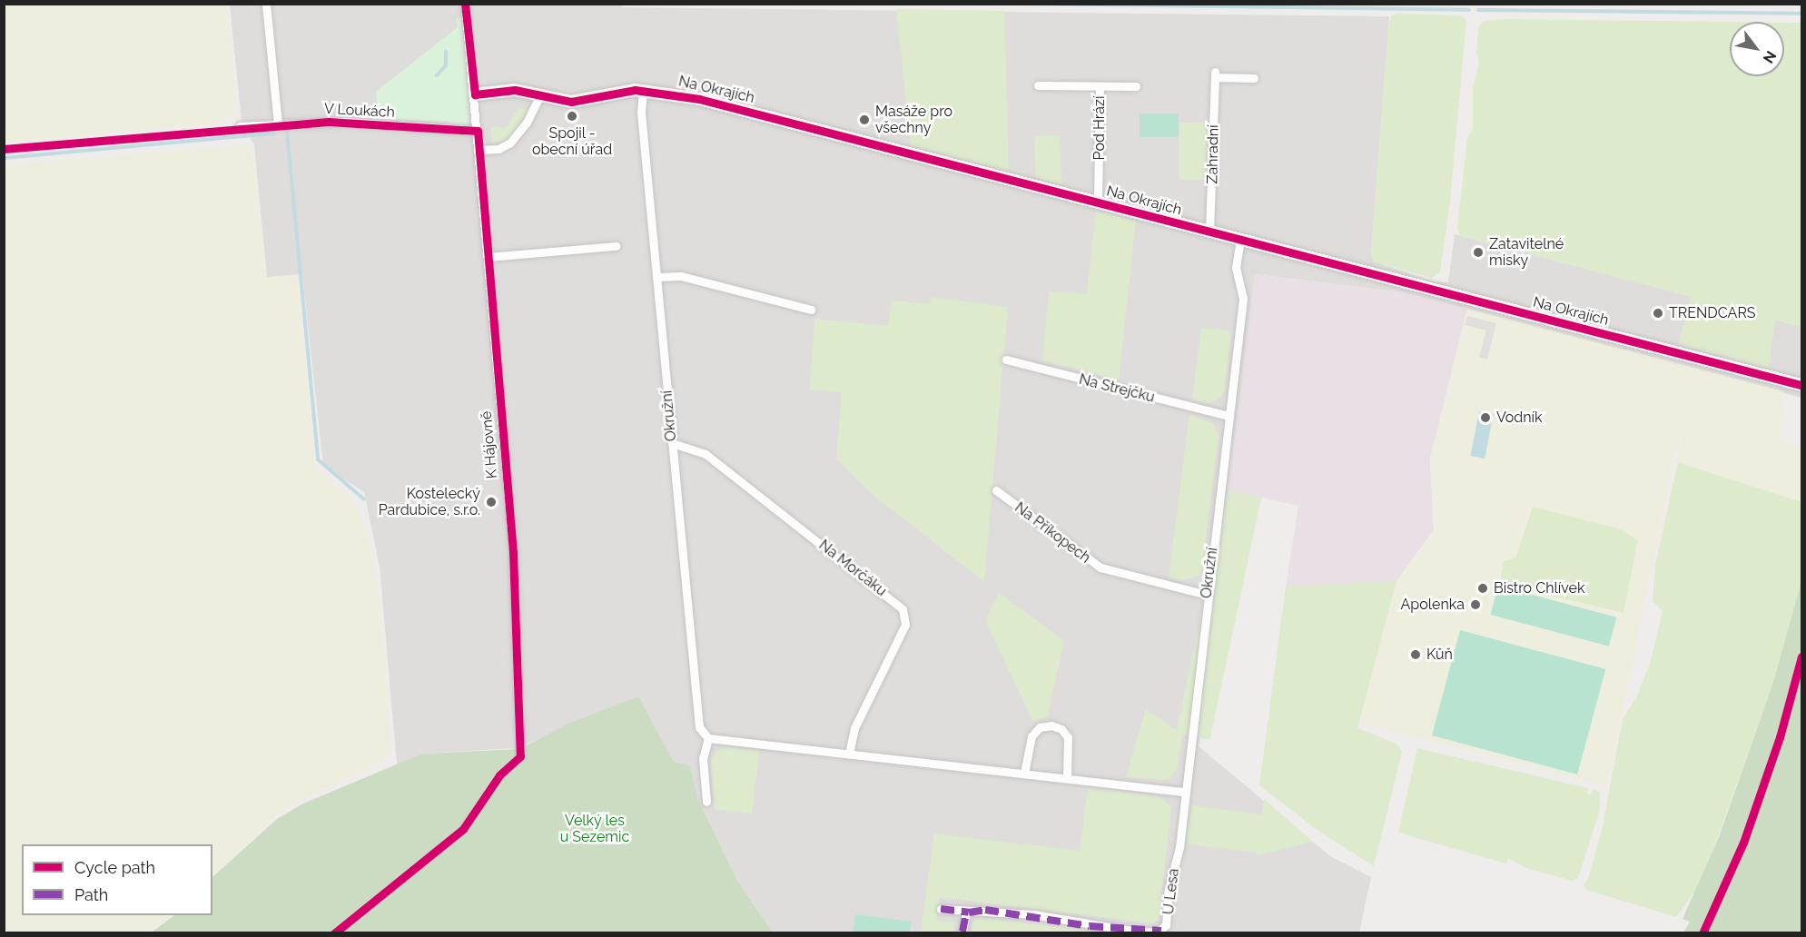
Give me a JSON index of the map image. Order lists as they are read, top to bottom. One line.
{"streets":{"street":["Na Okrajích","V Loukách","Pod Hrází","Zahradní","Na Strejčku","Okružní","K Hájovně","Na Příkopech","Na Morčáku","U Lesa"]},"crossings":[["Na Okrajích","Pod Hrází"],["Na Okrajích","Zahradní"],["Na Okrajích","Okružní"],["Na Okrajích","K Hájovně"],["V Loukách","K Hájovně"],["Na Strejčku","Okružní"],["Okružní","Na Příkopech"],["Okružní","Na Morčáku"],["Okružní","U Lesa"]],"parks":["Velký les u Sezemic"],"places":["Spojil - obecní úřad","Masáže pro všechny","Zatavitelné misky","TRENDCARS","Vodník","Kostelecký Pardubice, s.r.o.","Bistro Chlívek","Apolenka","Kůň"],"legend":["Cycle path","Path"],"north":"bottom right"}
